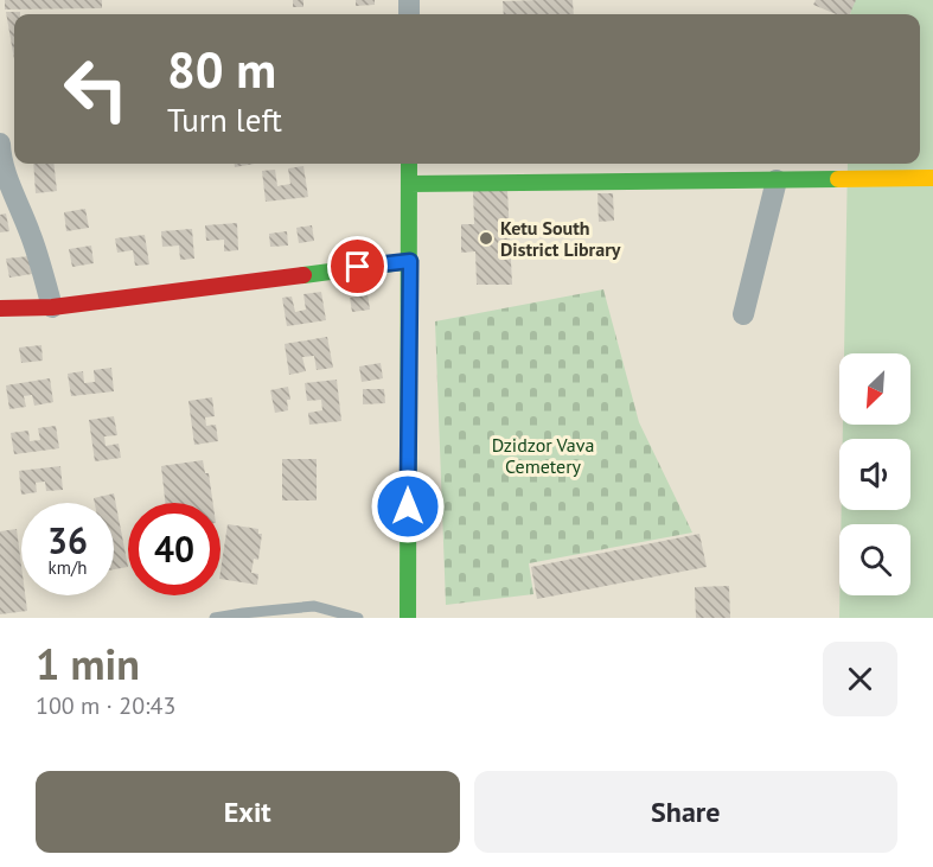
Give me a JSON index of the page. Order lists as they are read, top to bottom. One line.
{"parks":["Dzidzor Vava Cemetery"],"places":["Ketu South District Library"],"north":"bottom left","page":{"turn":["80 m","Turn left"],"speed":"36 km/h","limit":"40","heading":["1 min","100 m · 20:43"],"buttons":["Exit","Share"]}}
